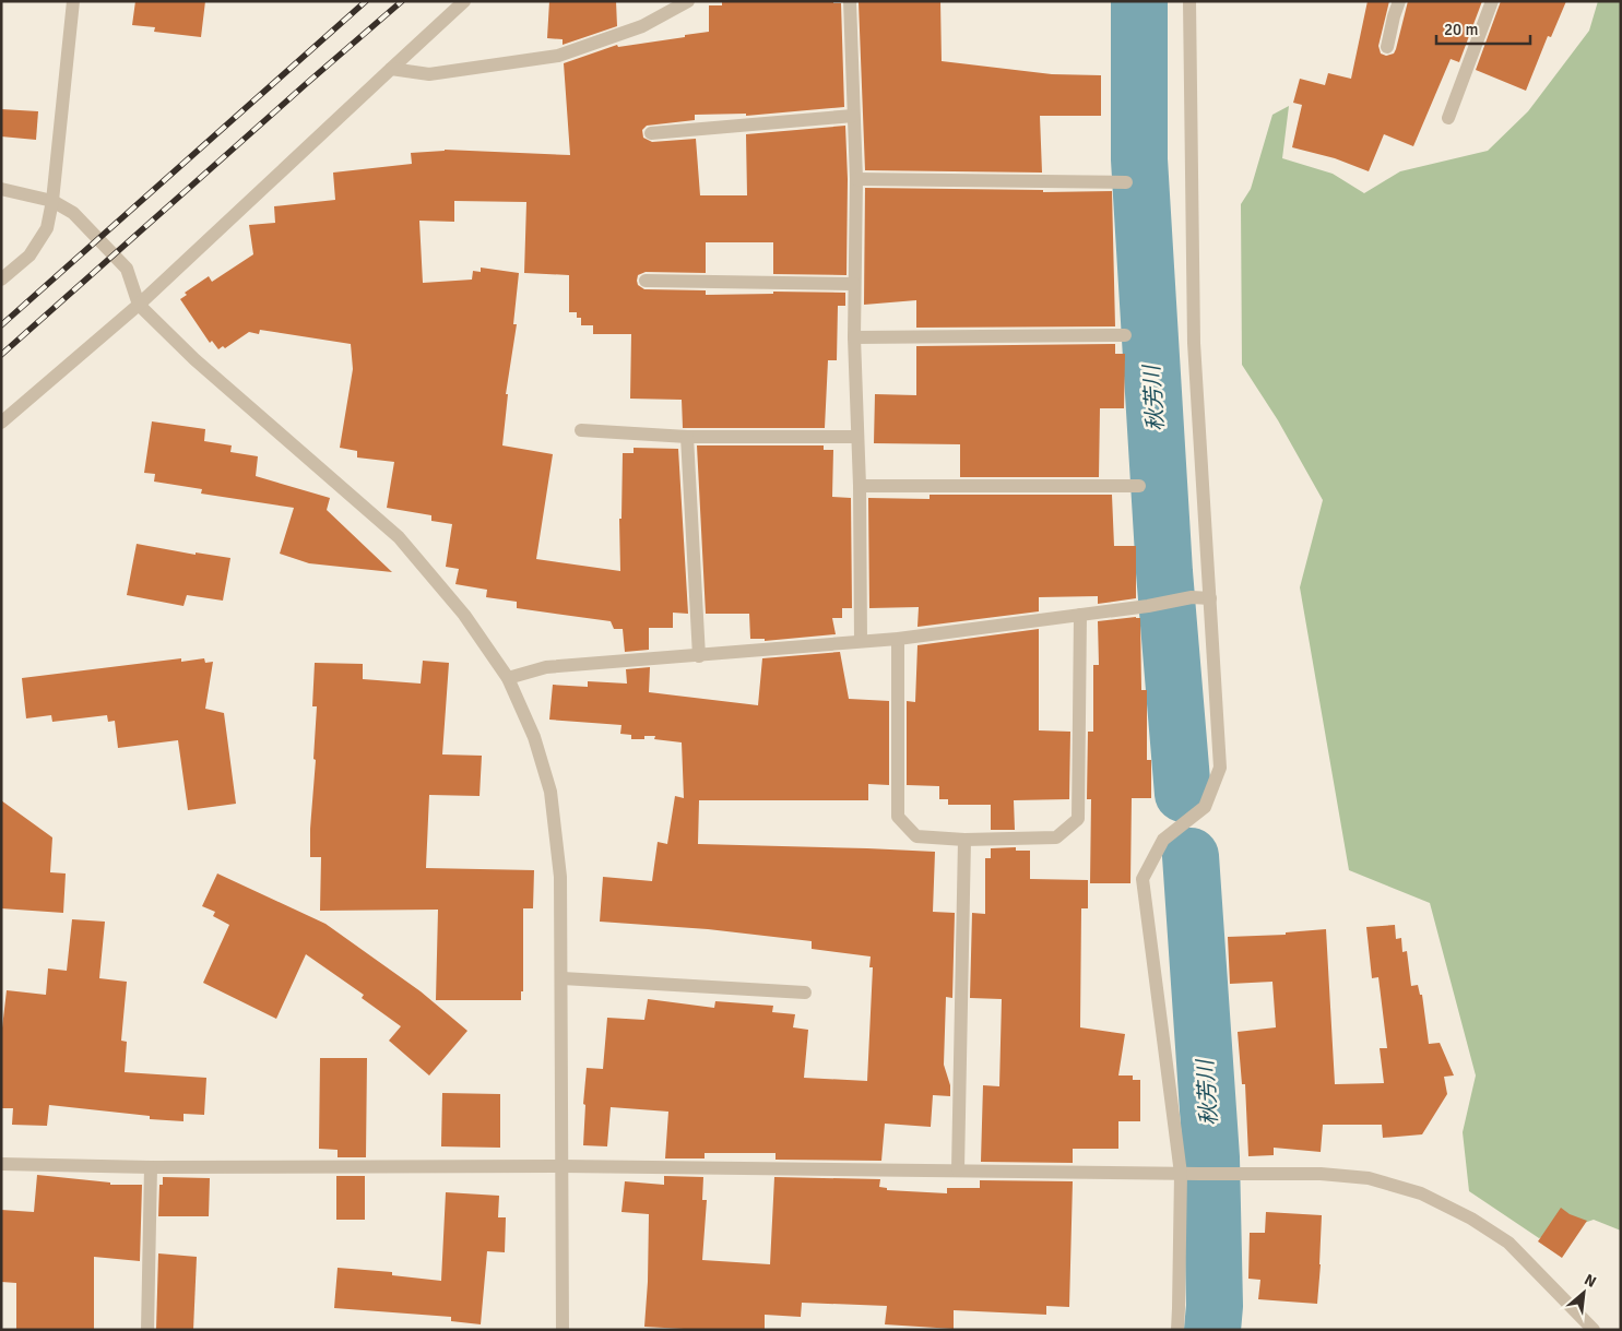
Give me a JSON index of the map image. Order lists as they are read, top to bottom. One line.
{"water":["秋芳川"],"scale_bar":"20 m","north":"top right"}
